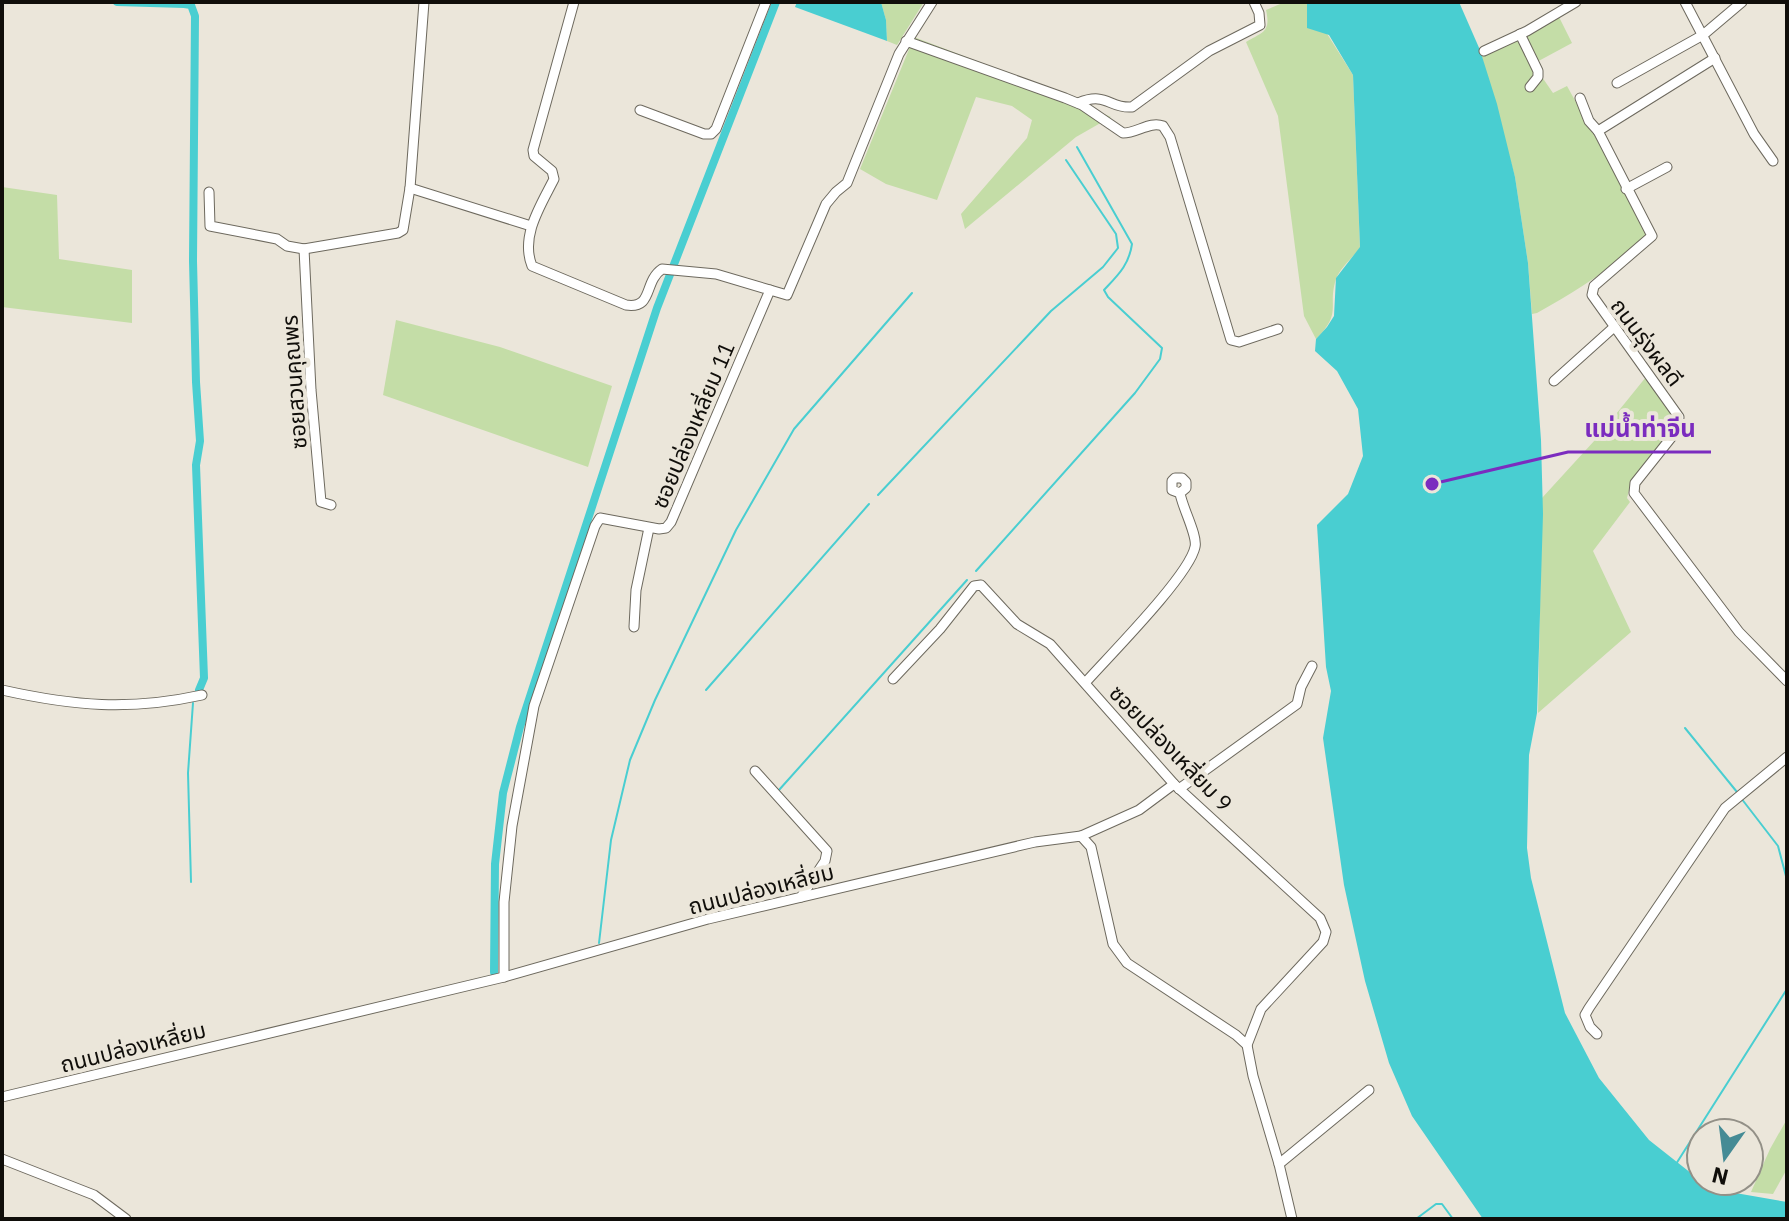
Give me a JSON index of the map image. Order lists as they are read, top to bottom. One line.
{"streets":{"street":["ถนนรุ่งผลดี","ซอยสวนคุณพร","ซอยปล่องเหลี่ยม 11","ซอยปล่องเหลี่ยม 9","ถนนปล่องเหลี่ยม"]},"crossings":[["ซอยปล่องเหลี่ยม 11","ถนนปล่องเหลี่ยม"],["ซอยปล่องเหลี่ยม 9","ถนนปล่องเหลี่ยม"]],"places":["แม่น้ำท่าจีน"],"north":"bottom"}
